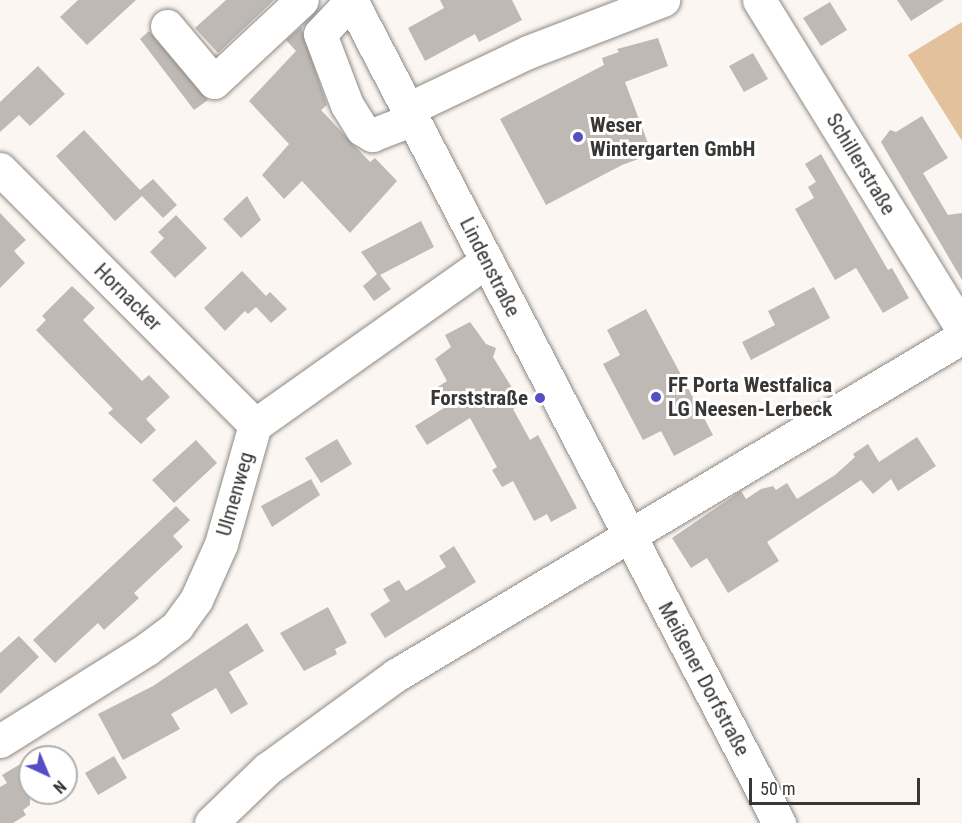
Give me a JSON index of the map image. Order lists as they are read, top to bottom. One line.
{"streets":{"street":["Schillerstraße","Lindenstraße","Hornacker","Ulmenweg","Meißener Dorfstraße"]},"crossings":[["Lindenstraße","Ulmenweg"],["Lindenstraße","Meißener Dorfstraße"],["Hornacker","Ulmenweg"]],"places":["Weser Wintergarten GmbH","FF Porta Westfalica LG Neesen-Lerbeck","Forststraße"],"scale_bar":"50 m","north":"bottom right"}
